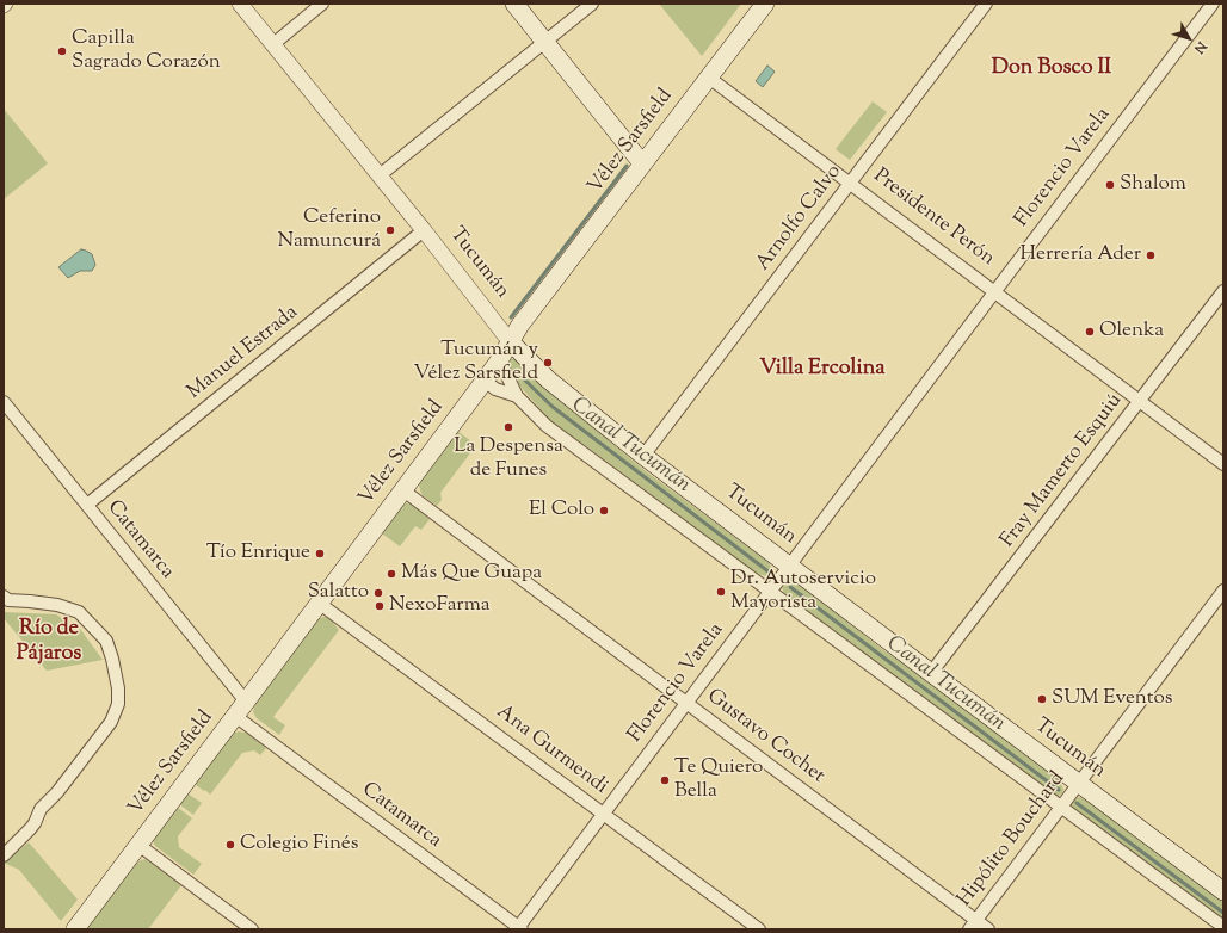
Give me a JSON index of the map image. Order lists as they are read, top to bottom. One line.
{"streets":{"main road":["Vélez Sarsfield","Tucumán"],"street":["Florencio Varela","Arnolfo Calvo","Presidente Perón","Manuel Estrada","Fray Mamerto Esquiú","Catamarca","Gustavo Cochet","Ana Gurmendi","Hipólito Bouchard"]},"crossings":[["Vélez Sarsfield","Presidente Perón"],["Vélez Sarsfield","Tucumán"],["Vélez Sarsfield","Catamarca"],["Vélez Sarsfield","Gustavo Cochet"],["Vélez Sarsfield","Ana Gurmendi"],["Florencio Varela","Presidente Perón"],["Florencio Varela","Tucumán"],["Florencio Varela","Catamarca"],["Florencio Varela","Gustavo Cochet"],["Florencio Varela","Ana Gurmendi"],["Arnolfo Calvo","Presidente Perón"],["Arnolfo Calvo","Tucumán"],["Presidente Perón","Fray Mamerto Esquiú"],["Tucumán","Manuel Estrada"],["Tucumán","Fray Mamerto Esquiú"],["Tucumán","Hipólito Bouchard"],["Manuel Estrada","Catamarca"],["Gustavo Cochet","Hipólito Bouchard"]],"districts":["Don Bosco II","Villa Ercolina","Río de Pájaros"],"water":["Canal Tucumán"],"places":["Capilla Sagrado Corazón","Shalom","Ceferino Namuncurá","Herrería Ader","Olenka","Tucumán y Vélez Sarsfield","La Despensa de Funes","El Colo","Tío Enrique","Más Que Guapa","Dr. Autoservicio Mayorista","Salatto","NexoFarma","SUM Eventos","Te Quiero Bella","Colegio Finés"],"north":"bottom right"}
